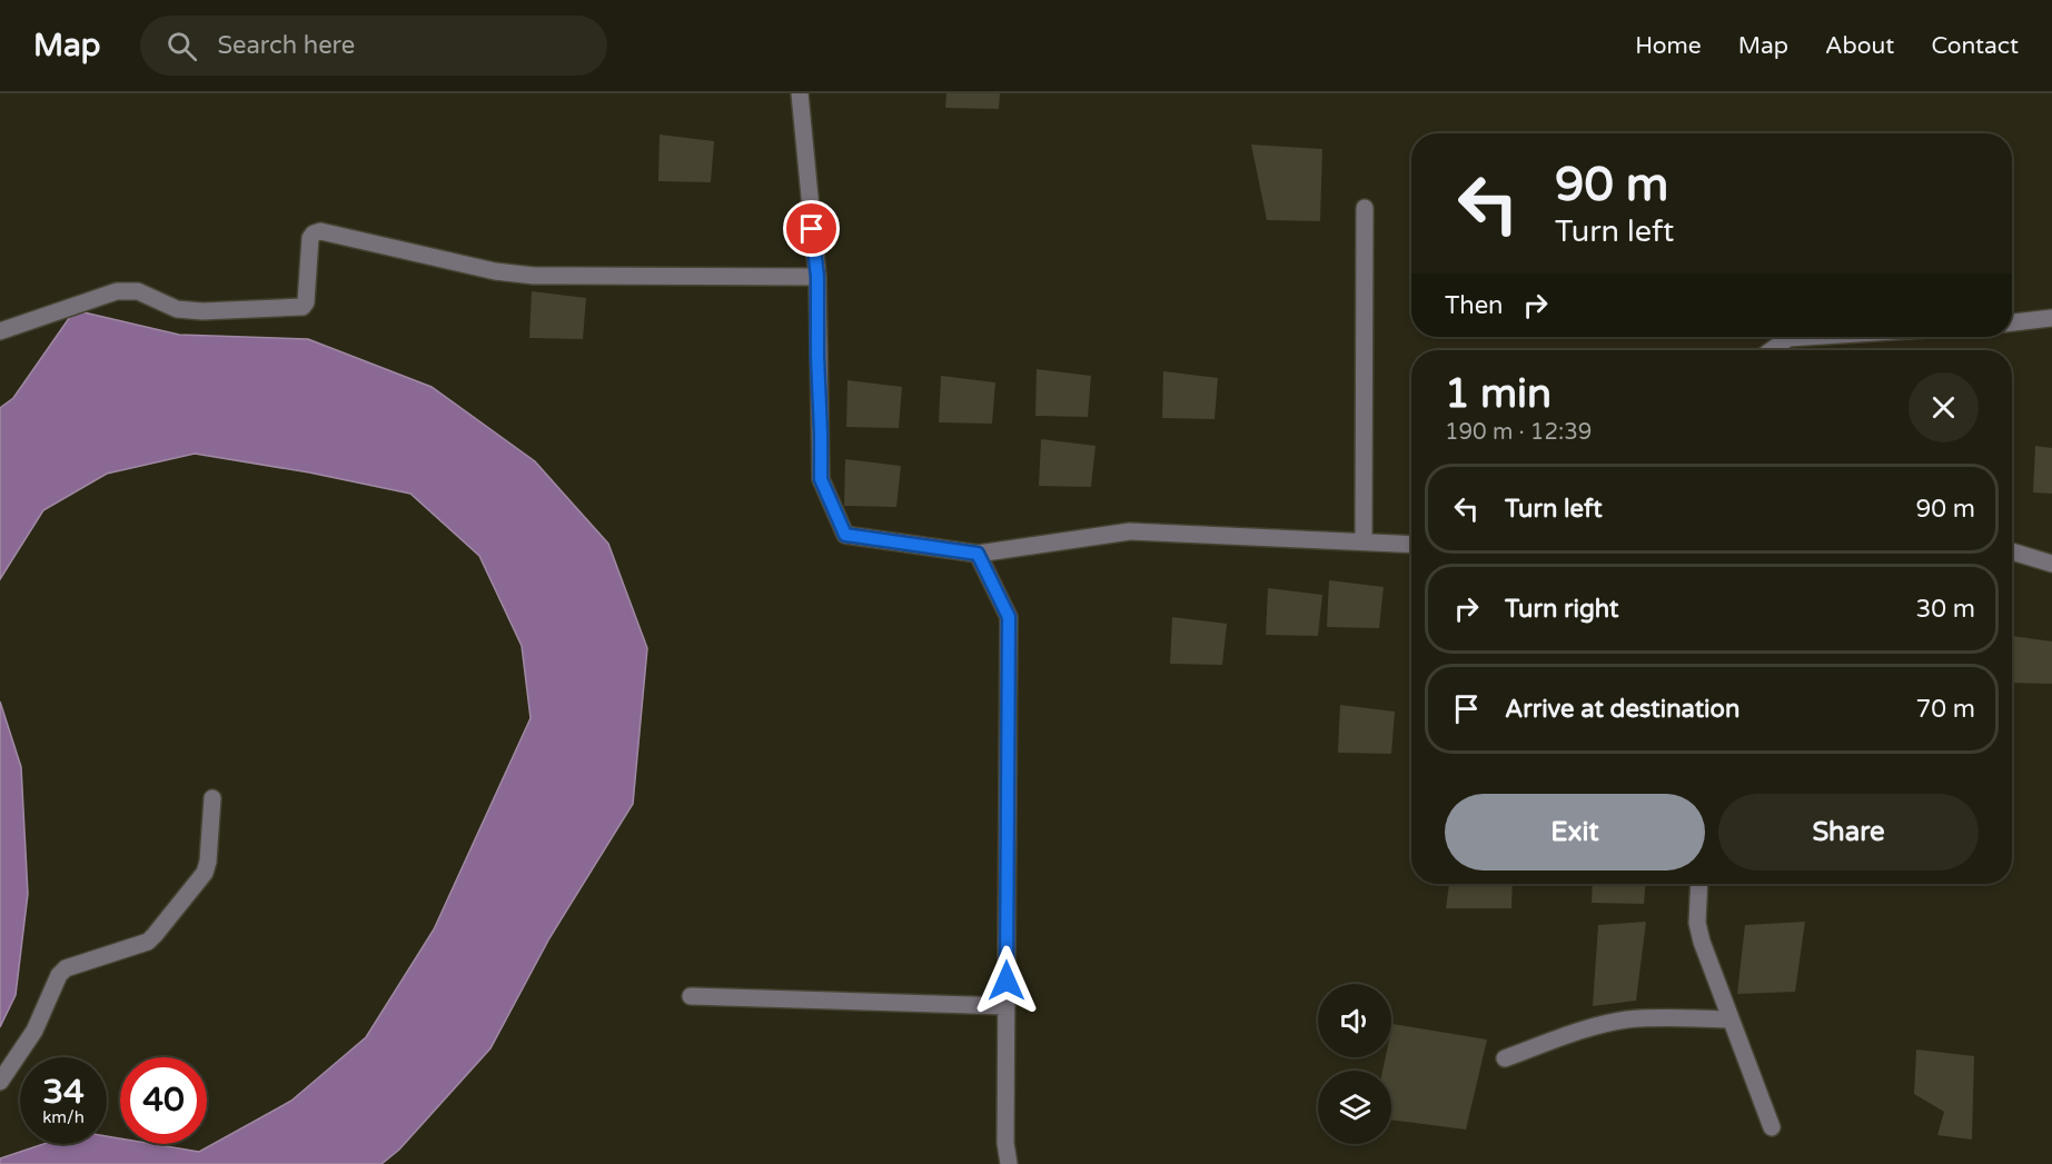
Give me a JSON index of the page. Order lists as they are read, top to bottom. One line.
{"page":{"header":"Map","search":"Search here","nav":["Home","Map","About","Contact"],"turn":["90 m","Turn left"],"then":"Then","heading":["1 min","190 m · 12:39"],"list":[{"name":"Turn left","value":"90 m"},{"name":"Turn right","value":"30 m"},{"name":"Arrive at destination","value":"70 m"}],"buttons":["Exit","Share"],"speed":"34 km/h","limit":"40"}}
